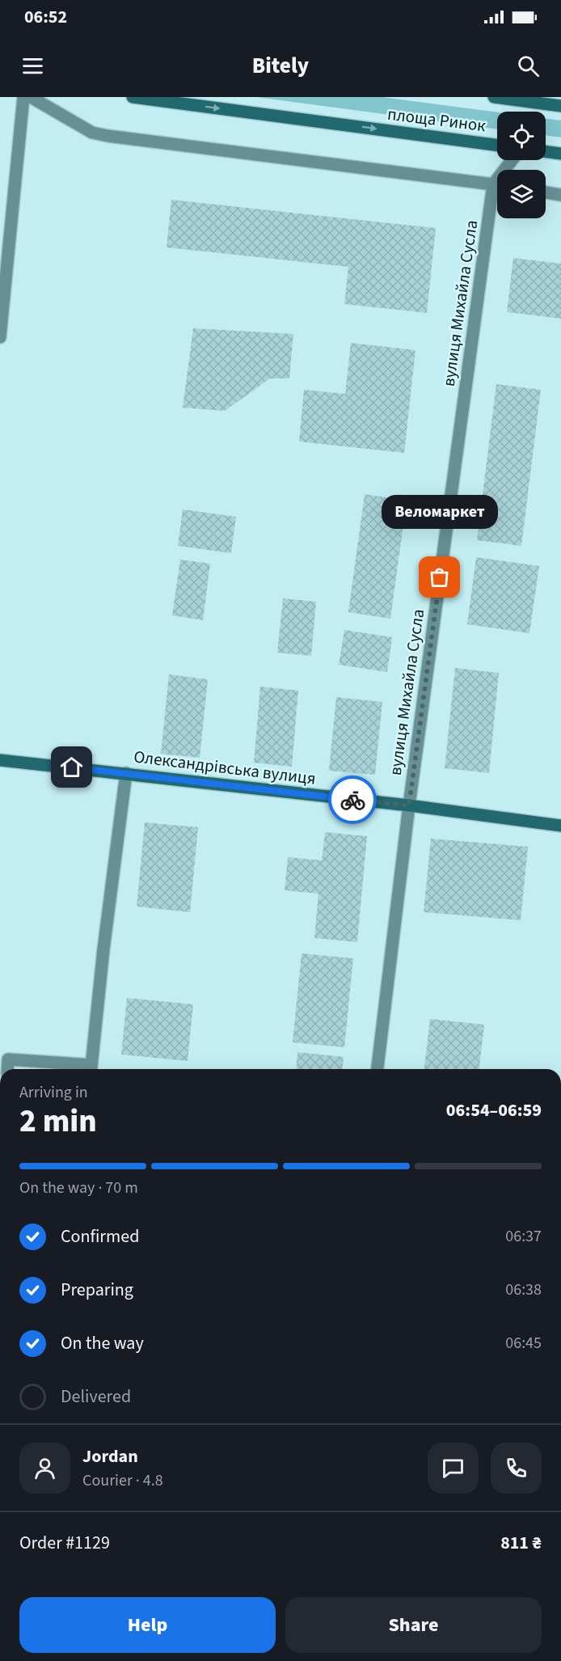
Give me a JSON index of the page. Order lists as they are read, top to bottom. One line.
{"streets":{"main road":["площа Ринок","Олександрівська вулиця"],"street":["вулиця Михайла Сусла"]},"crossings":[["вулиця Михайла Сусла","Олександрівська вулиця"]],"one_way":["площа Ринок"],"places":["Веломаркет"],"page":{"status":"06:52","header":"Bitely","bubble":"Веломаркет","heading":["2 min","Arriving in","06:54–06:59"],"panel":["Jordan","Courier · 4.8","Order #1129","811 ₴"],"bar":"On the way · 70 m","list":[["Confirmed","06:37"],["Preparing","06:38"],["On the way","06:45"],"Delivered"],"buttons":["Help","Share"]}}
